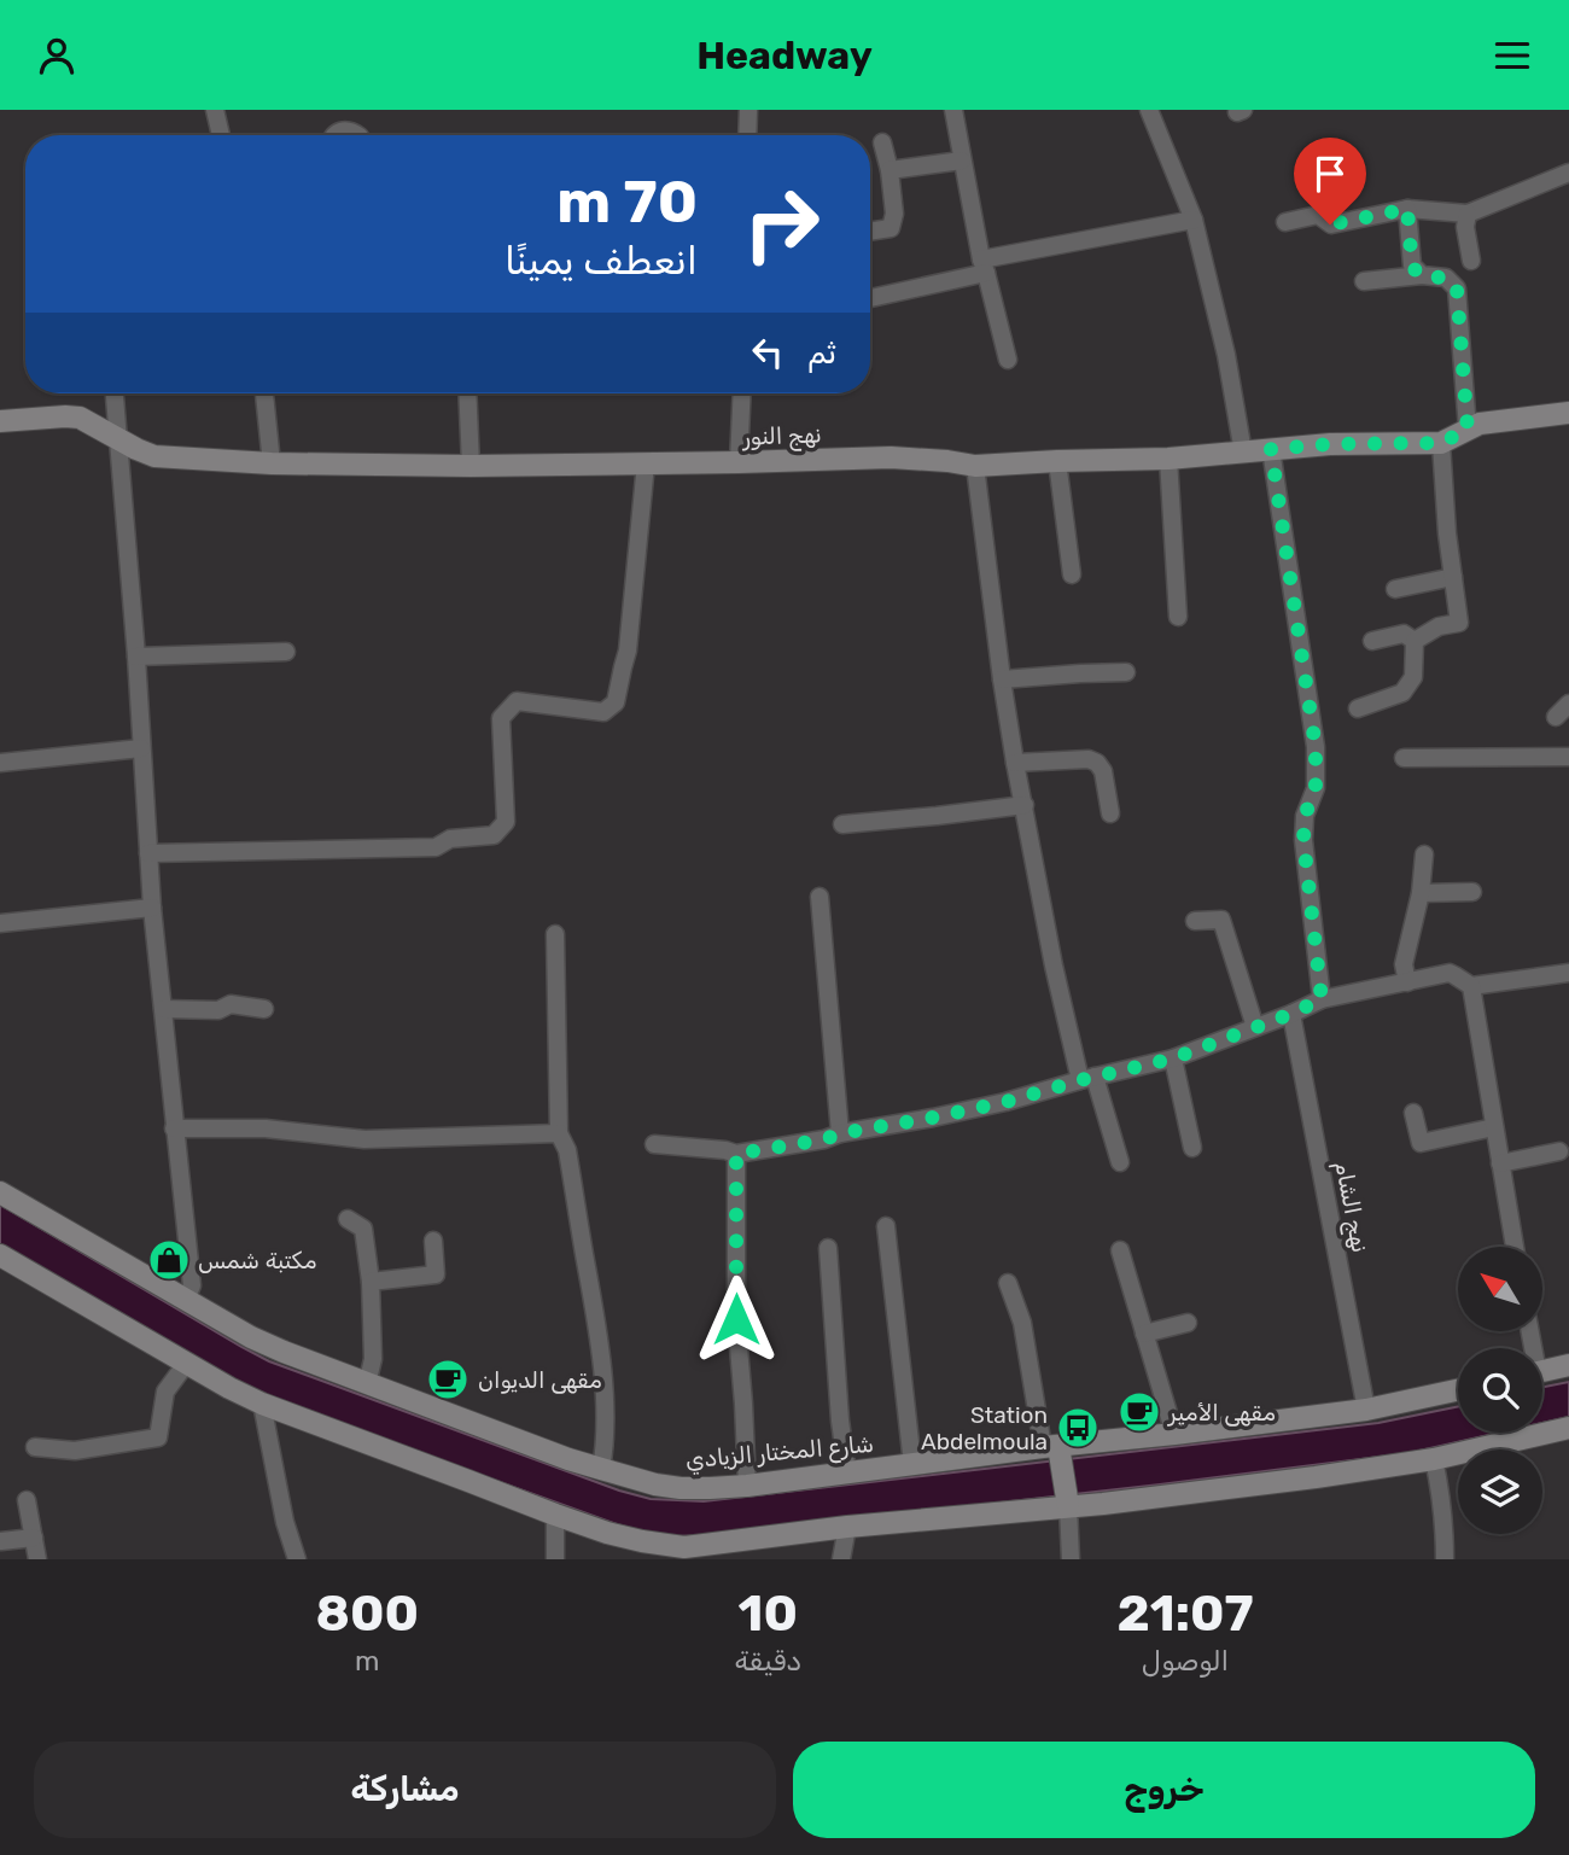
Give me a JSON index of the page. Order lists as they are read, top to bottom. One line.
{"streets":{"street":["نهج النور","نهج الشام","شارع المختار الزيادي"]},"crossings":[["نهج الشام","شارع المختار الزيادي"]],"places":{"shop":["مكتبة شمس"],"cafe":["مقهى الديوان","مقهى الأمير"],"bus stop":["Station Abdelmoula"]},"north":"top left","page":{"header":"Headway","turn":["70 m","انعطف يمينًا"],"then":"ثم","eta":["21:07","الوصول","10","دقيقة","800","m"],"buttons":["خروج","مشاركة"]}}
